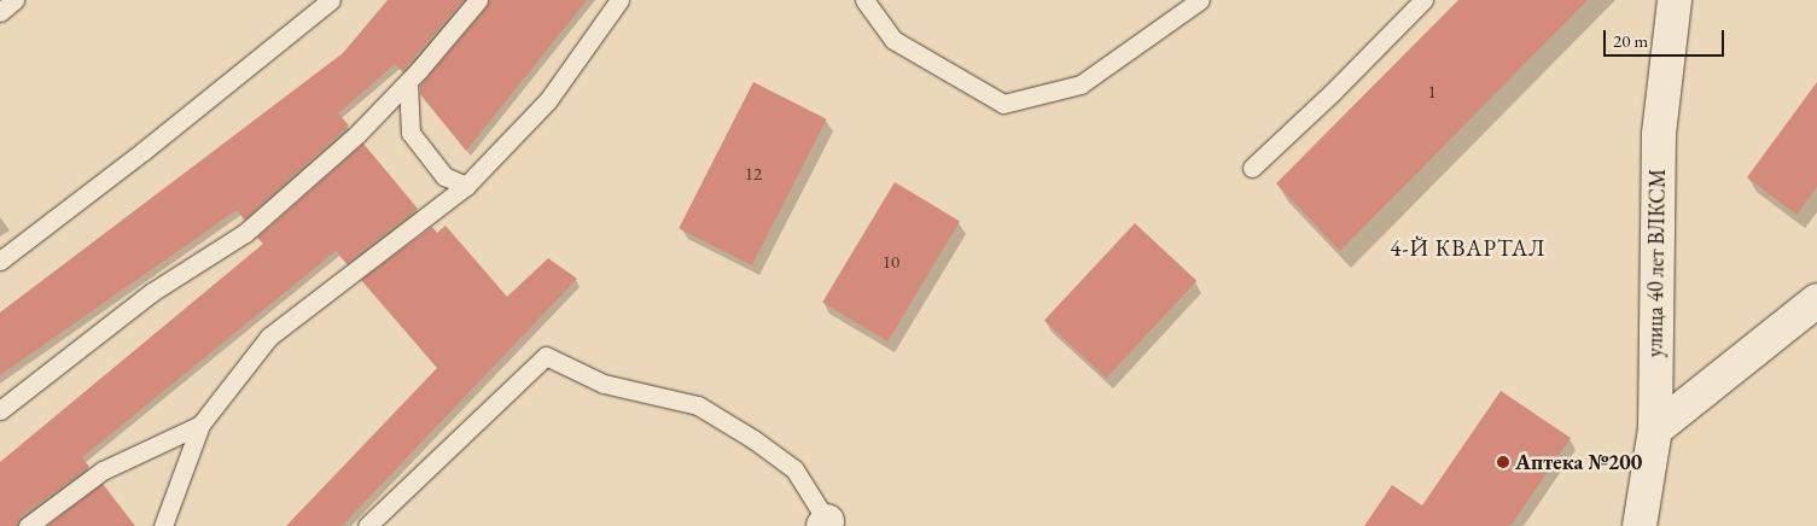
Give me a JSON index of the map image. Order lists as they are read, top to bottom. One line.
{"streets":{"street":["улица 40 лет ВЛКСМ"]},"districts":["4-Й КВАРТАЛ"],"places":["Аптека №200"],"house_numbers":["1","12","10"],"scale_bar":"20 m"}
